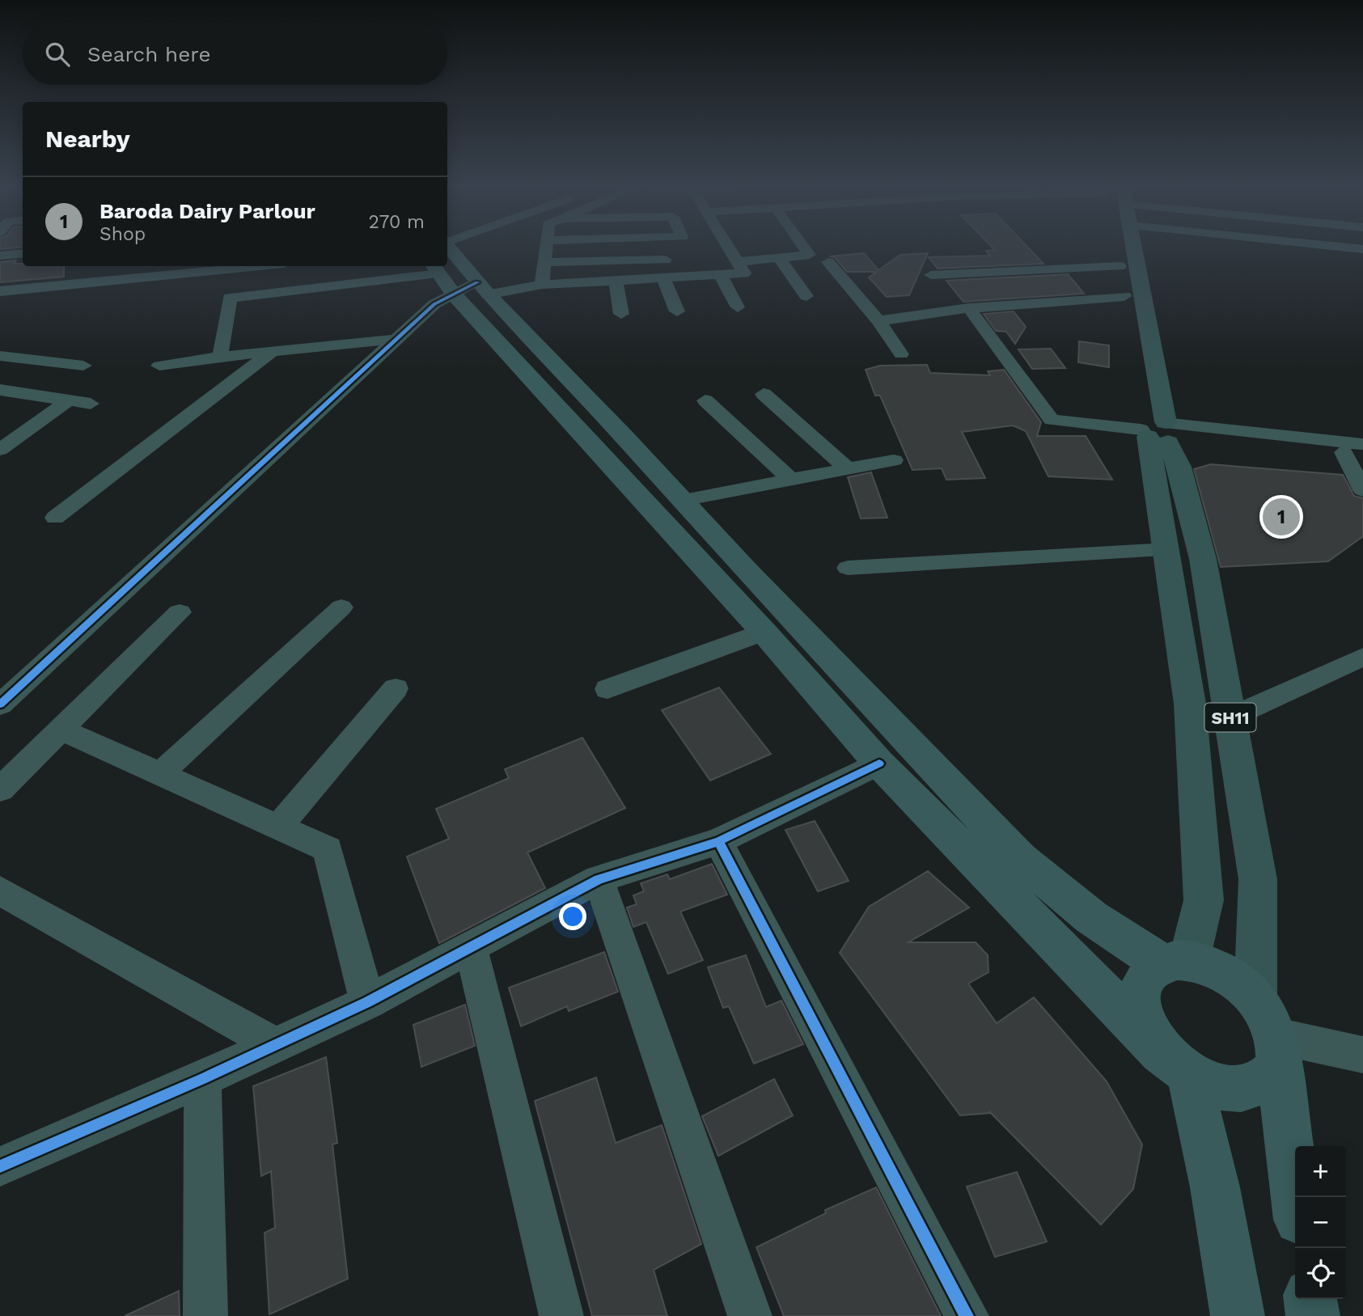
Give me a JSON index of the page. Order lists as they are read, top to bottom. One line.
{"streets":{"main road":["SH11"]},"page":{"search":"Search here","heading":"Nearby","list":[{"mark":"1","name":"Baroda Dairy Parlour","note":"Shop","value":"270 m"}],"pins":"1","map_buttons":["+","−"]}}
